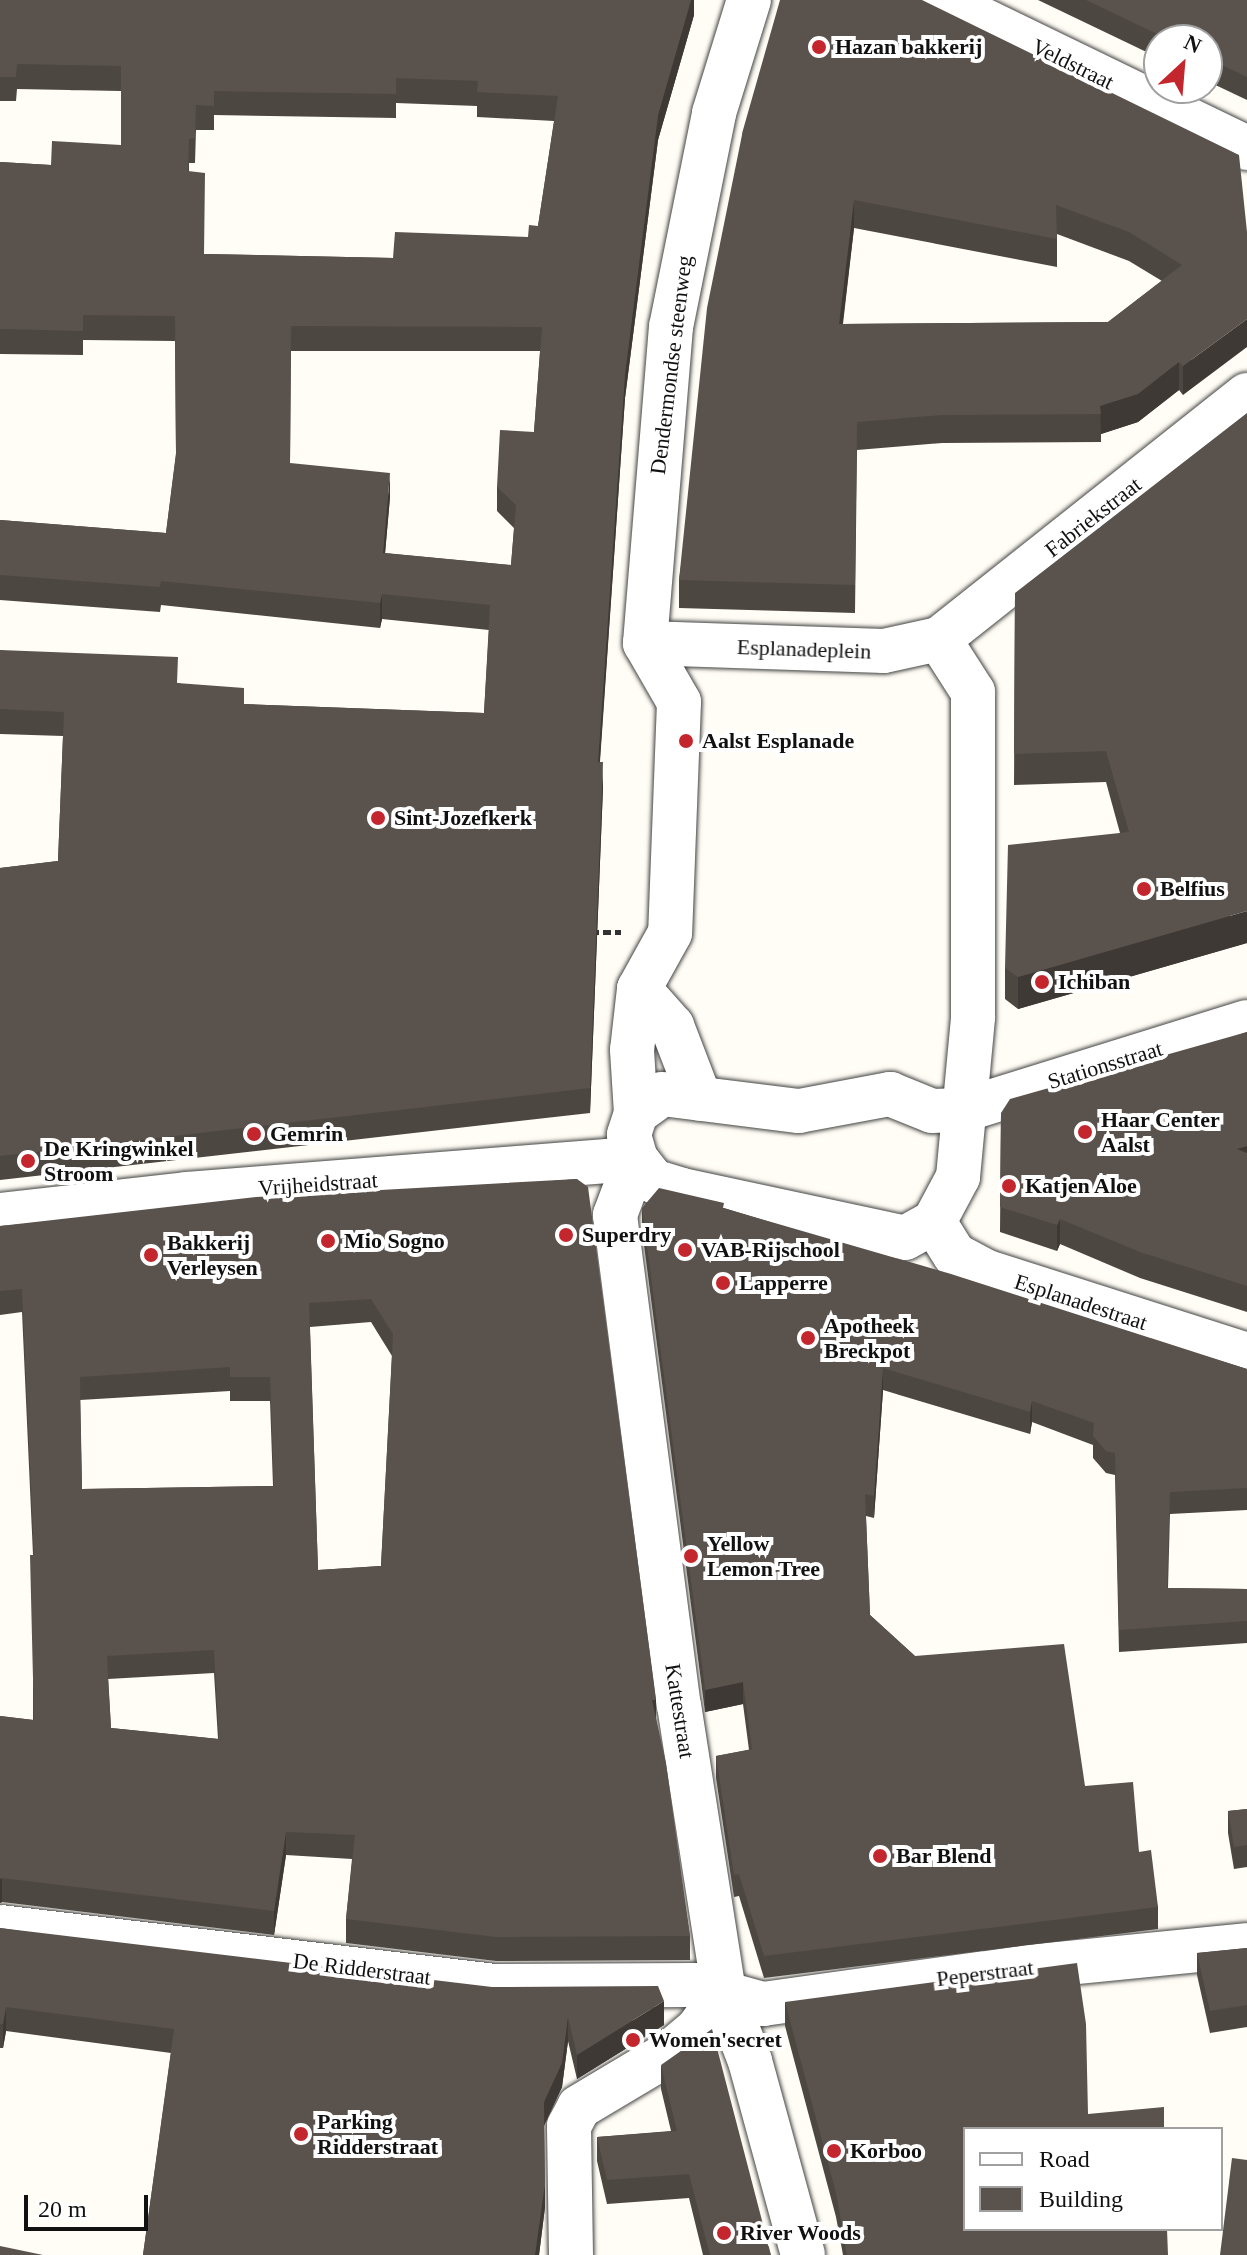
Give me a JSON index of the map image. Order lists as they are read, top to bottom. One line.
{"streets":{"street":["Veldstraat","Dendermondse steenweg","Fabriekstraat","Esplanadeplein","Stationsstraat","Vrijheidstraat","Esplanadestraat","Kattestraat","De Ridderstraat","Peperstraat"]},"crossings":[["Dendermondse steenweg","Esplanadeplein"],["Fabriekstraat","Esplanadeplein"],["Vrijheidstraat","Kattestraat"],["Kattestraat","De Ridderstraat"],["Kattestraat","Peperstraat"],["De Ridderstraat","Peperstraat"]],"places":["Hazan bakkerij","Aalst Esplanade","Sint-Jozefkerk","Belfius","Ichiban","Haar Center Aalst","Gemrin","De Kringwinkel Stroom","Katjen Aloe","Superdry","Mio Sogno","VAB-Rijschool","Bakkerij Verleysen","Lapperre","Apotheek Breckpot","Yellow Lemon Tree","Bar Blend","Women'secret","Parking Ridderstraat","Korboo","River Woods"],"legend":["Road","Building"],"scale_bar":"20 m","north":"top right"}
